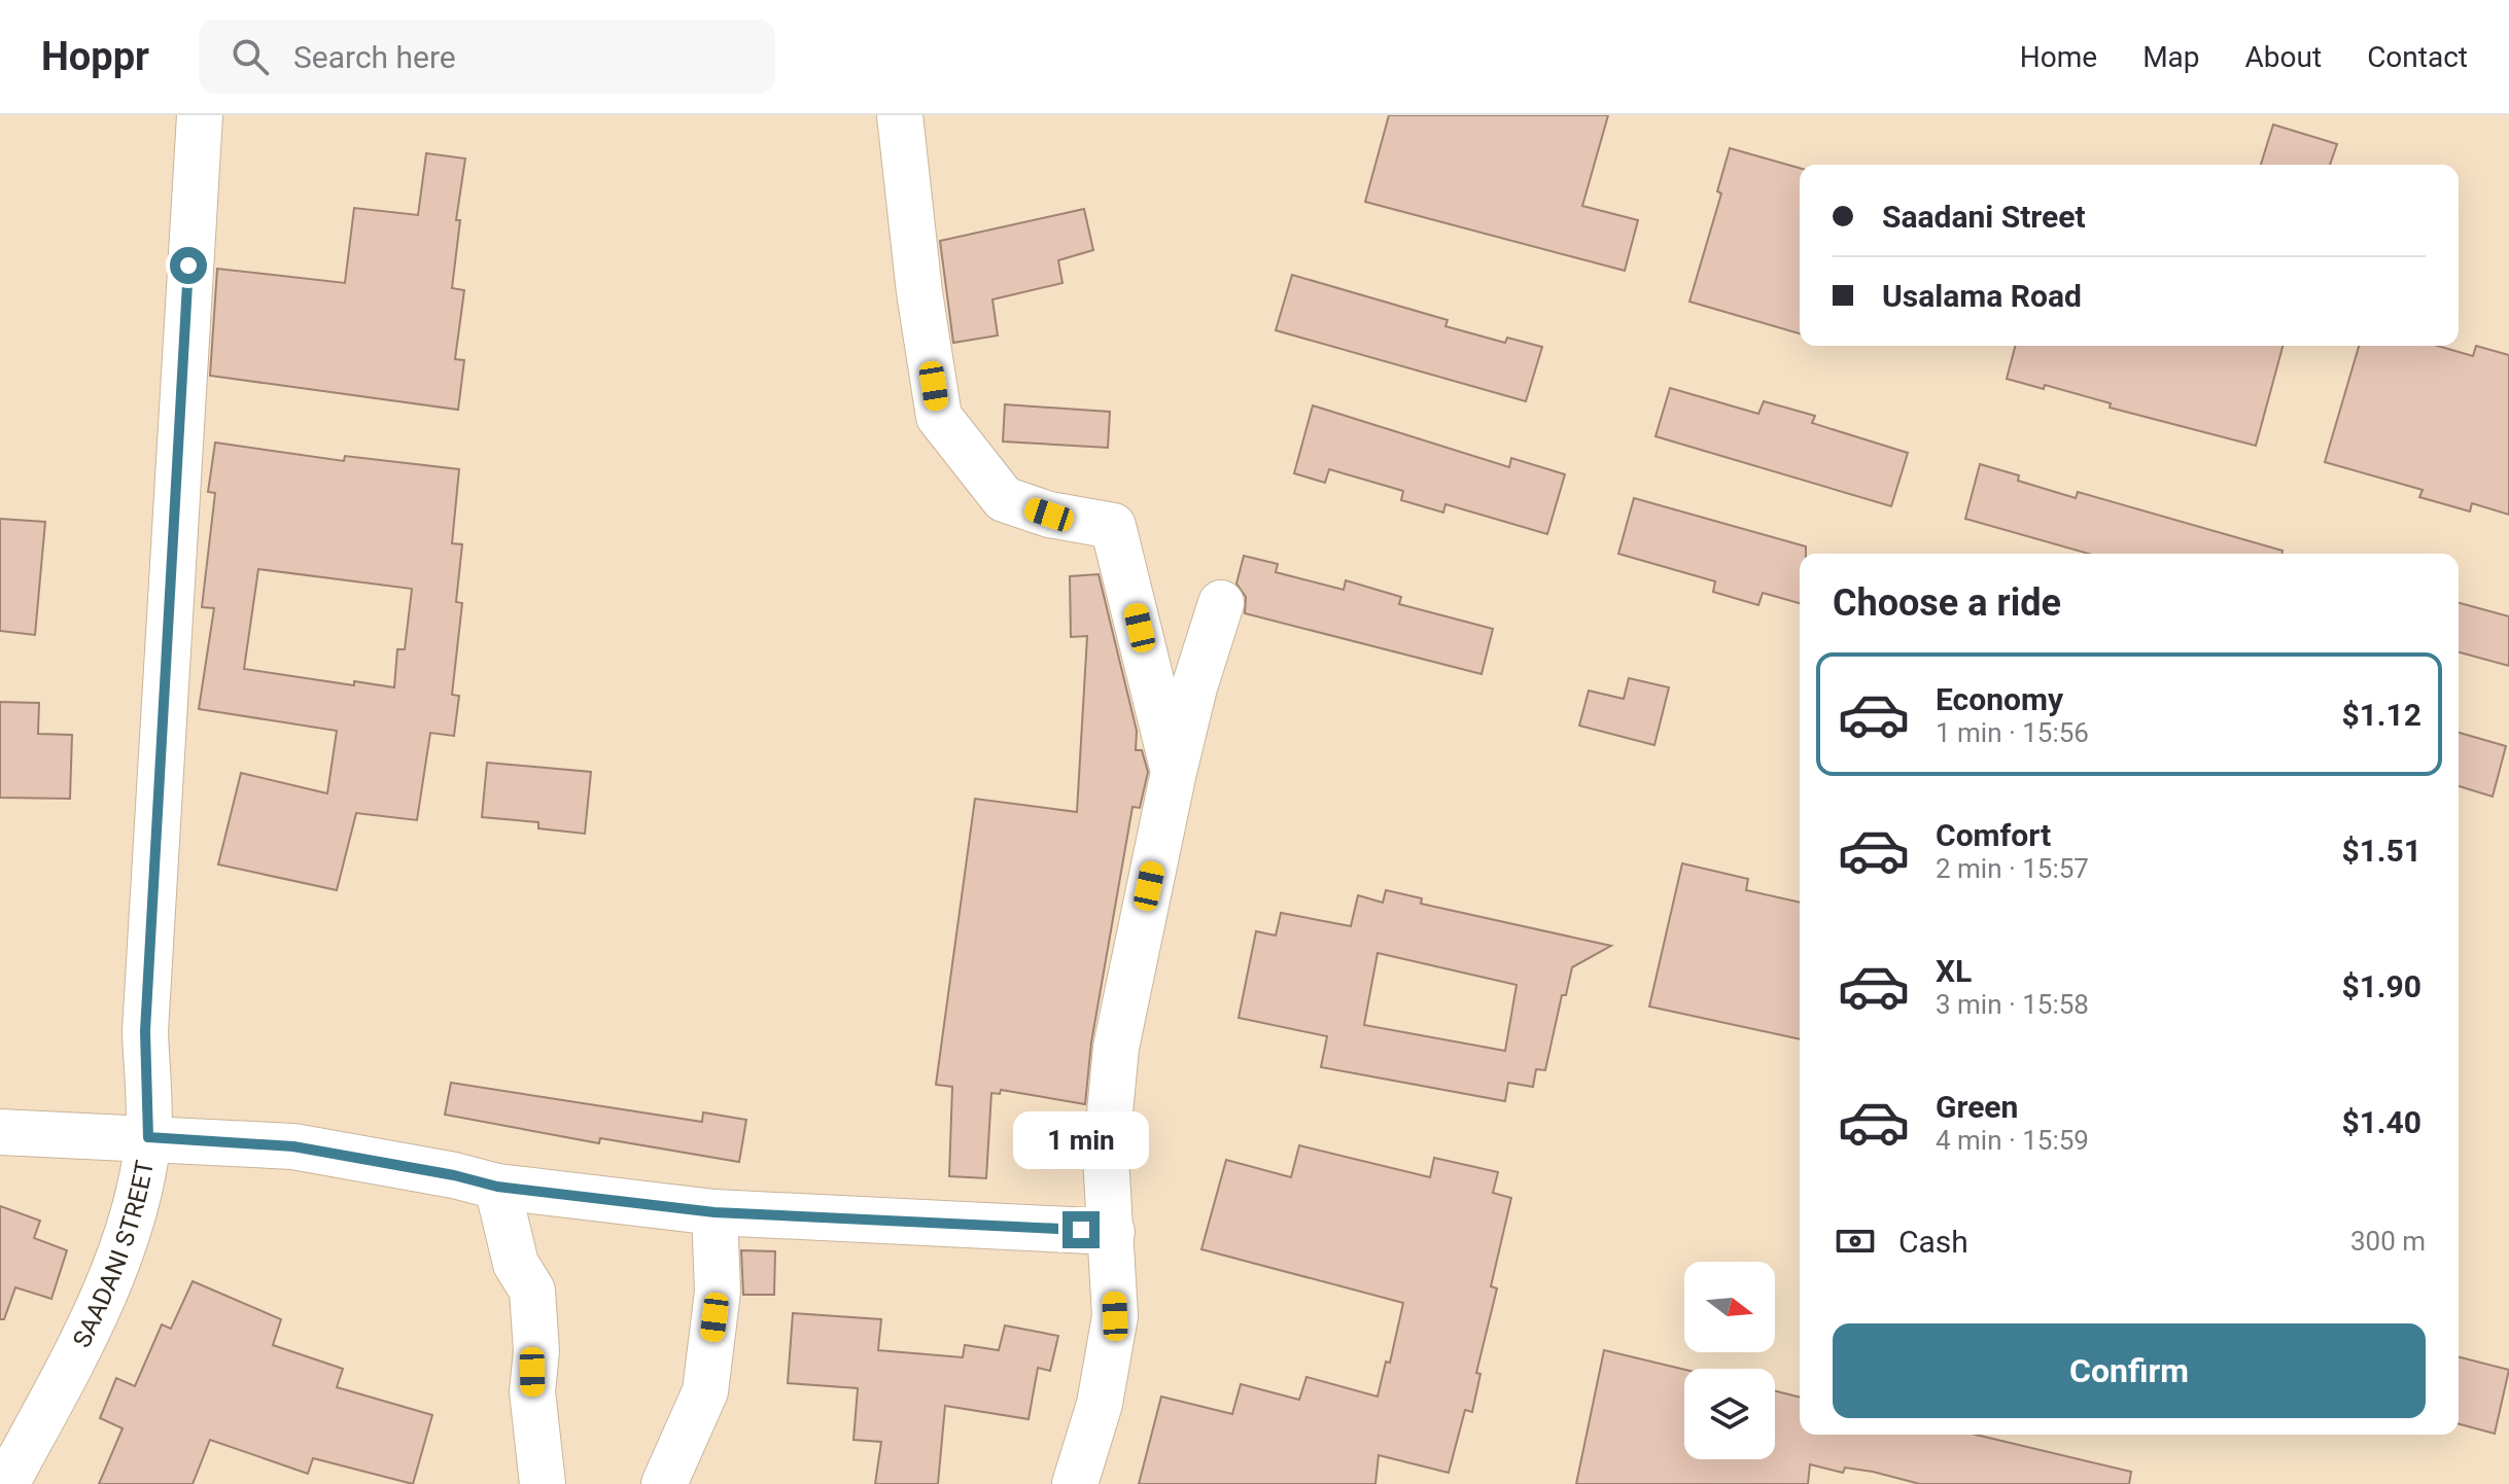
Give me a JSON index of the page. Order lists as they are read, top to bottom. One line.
{"streets":{"street":["SAADANI STREET"]},"north":"right","page":{"header":"Hoppr","search":"Search here","nav":["Home","Map","About","Contact"],"banner":["Saadani Street","Usalama Road"],"heading":"Choose a ride","list":[{"name":"Economy","note":"1 min · 15:56","value":"$1.12"},{"name":"Comfort","note":"2 min · 15:57","value":"$1.51"},{"name":"XL","note":"3 min · 15:58","value":"$1.90"},{"name":"Green","note":"4 min · 15:59","value":"$1.40"}],"bubble":"1 min","pay":["Cash","300 m"],"buttons":"Confirm"}}
